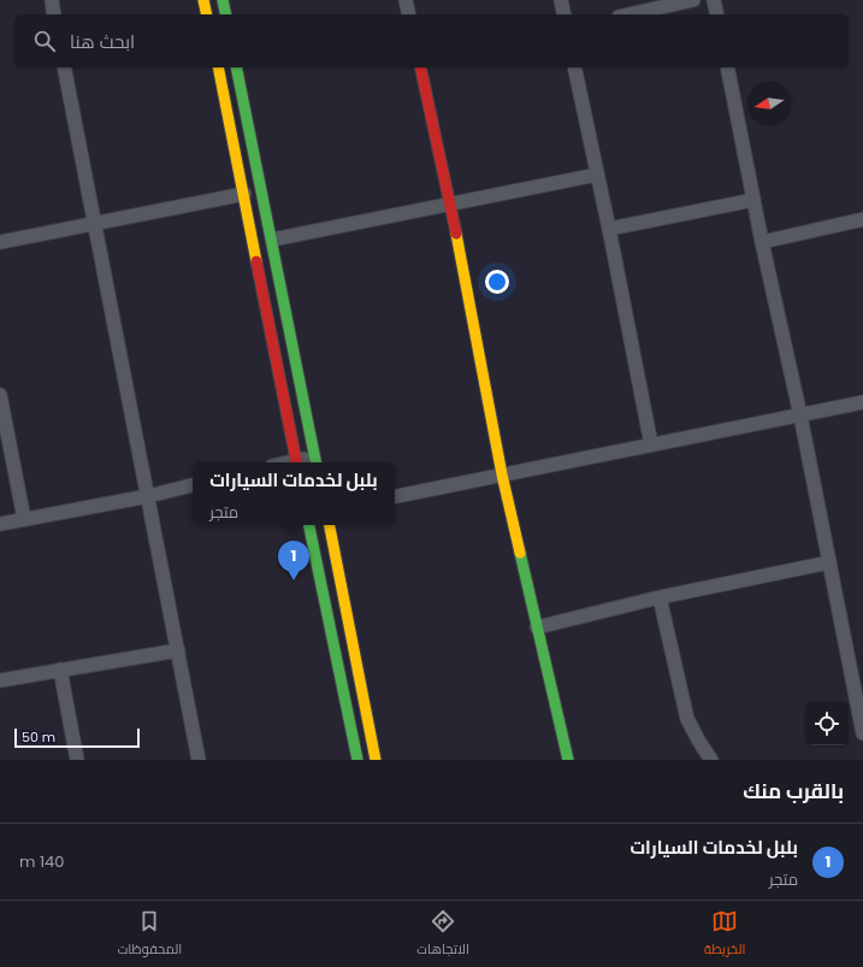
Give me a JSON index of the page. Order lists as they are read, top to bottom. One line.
{"scale_bar":"50 m","north":"left","page":{"search":"ابحث هنا","popup":["بلبل لخدمات السيارات","متجر"],"pins":"1","scale":"50 m","heading":"بالقرب منك","list":[{"mark":"1","name":"بلبل لخدمات السيارات","note":"متجر","value":"140 m"}],"nav":["الخريطة","الاتجاهات","المحفوظات"]}}
